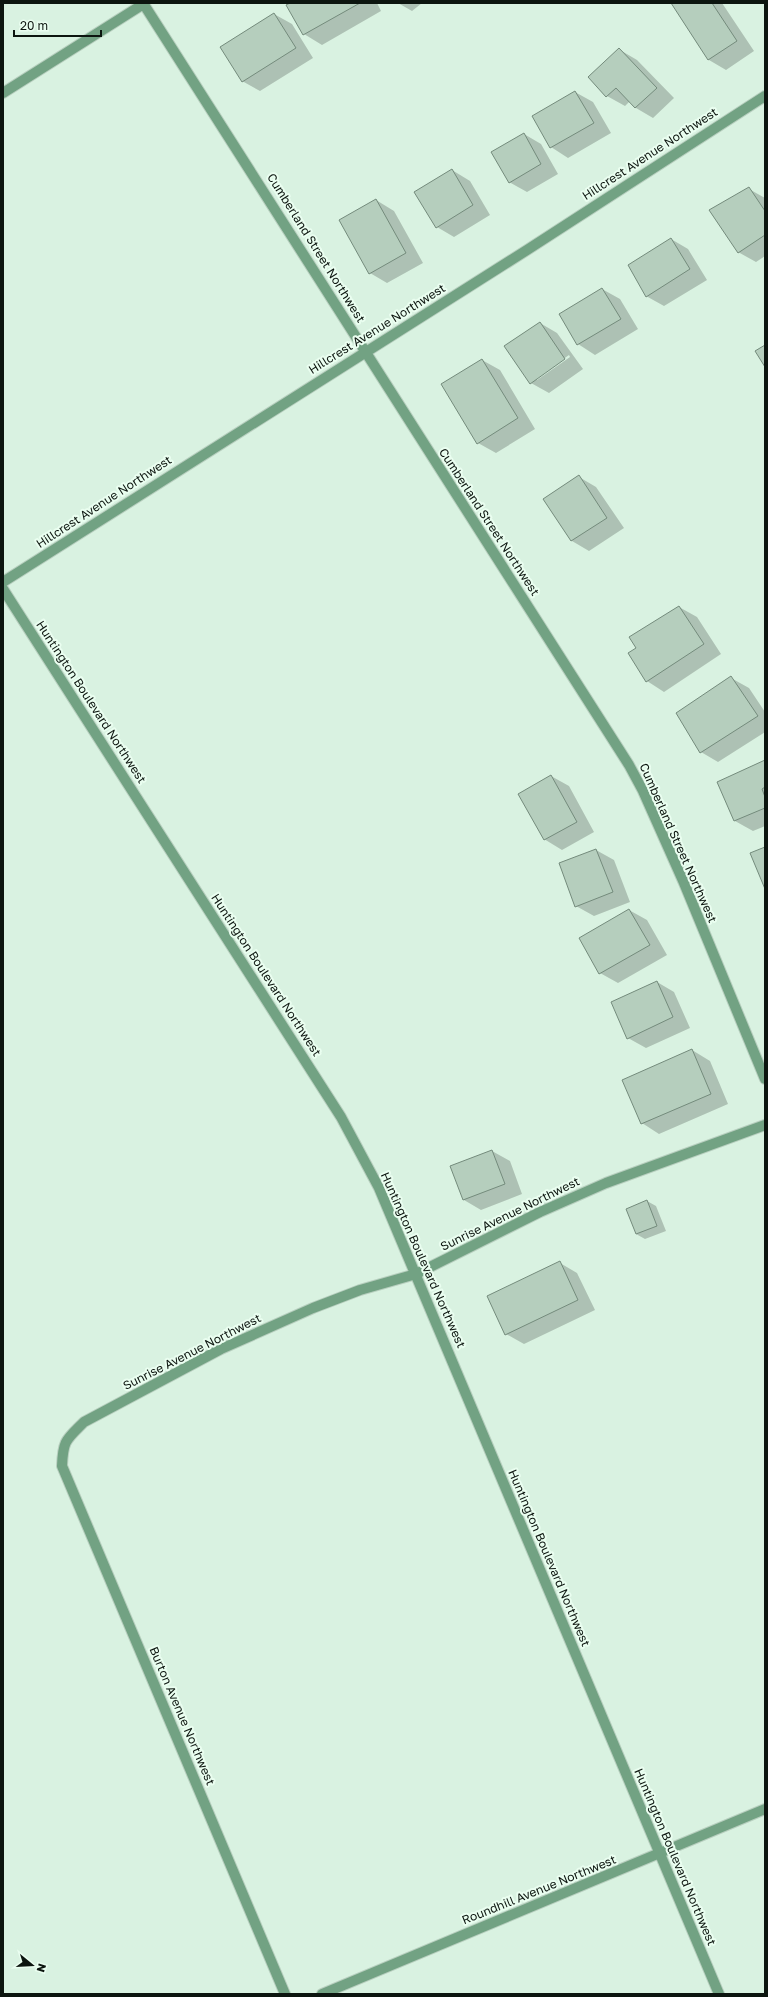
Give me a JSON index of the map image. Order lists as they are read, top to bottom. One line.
{"streets":{"street":["Hillcrest Avenue Northwest","Cumberland Street Northwest","Huntington Boulevard Northwest","Sunrise Avenue Northwest","Burton Avenue Northwest","Roundhill Avenue Northwest"]},"crossings":[["Hillcrest Avenue Northwest","Cumberland Street Northwest"],["Huntington Boulevard Northwest","Sunrise Avenue Northwest"],["Huntington Boulevard Northwest","Roundhill Avenue Northwest"],["Sunrise Avenue Northwest","Burton Avenue Northwest"]],"scale_bar":"20 m","north":"right"}
